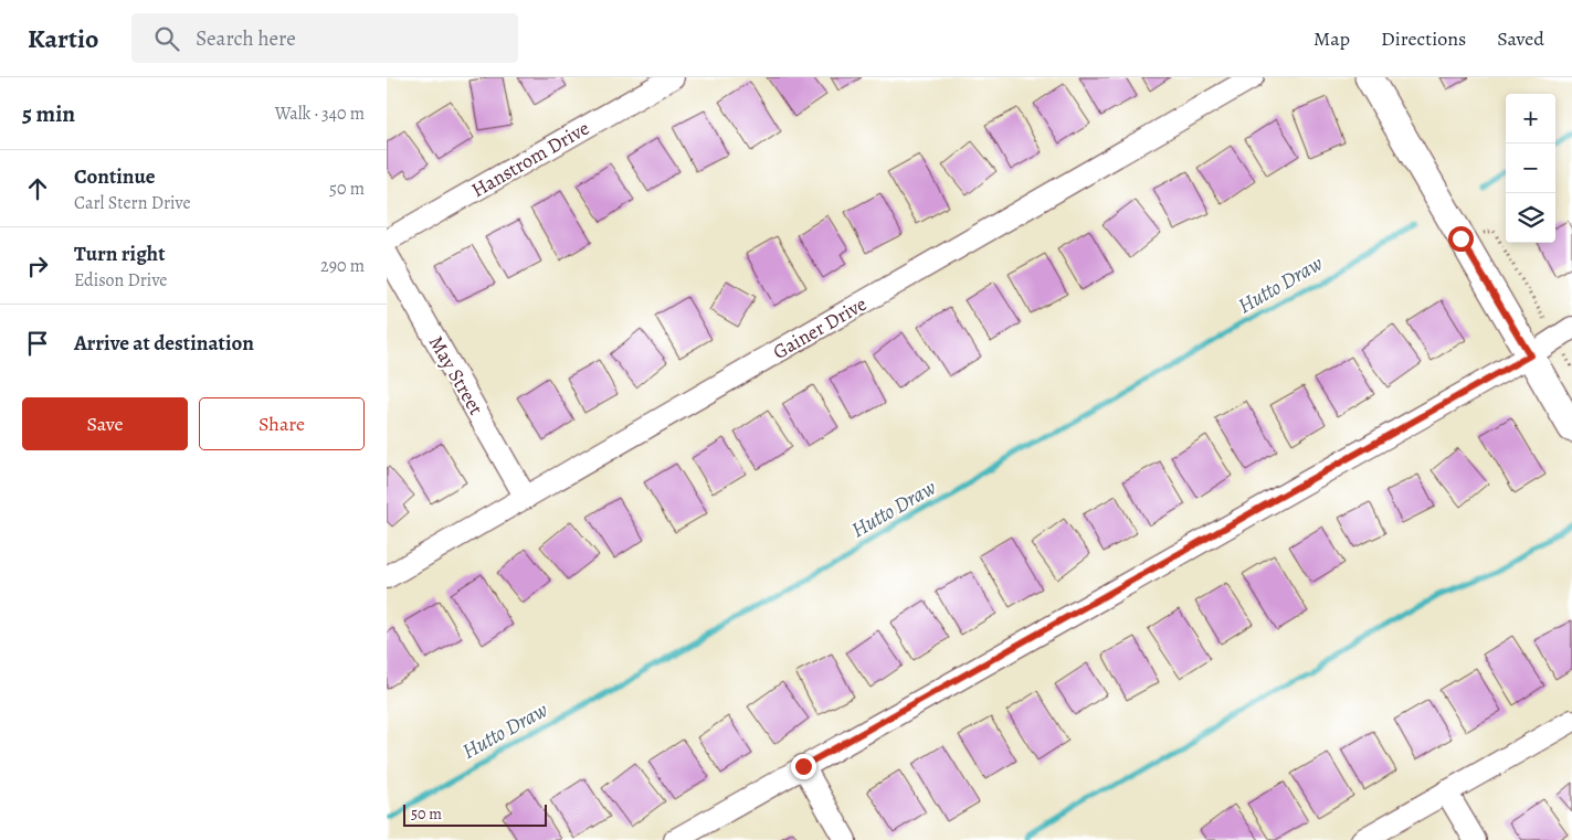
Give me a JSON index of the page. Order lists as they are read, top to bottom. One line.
{"streets":{"street":["Hanstrom Drive","Gainer Drive","May Street"]},"crossings":[["Gainer Drive","May Street"]],"water":["Hutto Draw"],"scale_bar":"50 m","page":{"header":"Kartio","search":"Search here","nav":["Map","Directions","Saved"],"heading":["5 min","Walk · 340 m"],"map_buttons":["+","−"],"list":[["Continue","Carl Stern Drive","50 m"],["Turn right","Edison Drive","290 m"],"Arrive at destination"],"buttons":["Save","Share"],"scale":"50 m"}}
